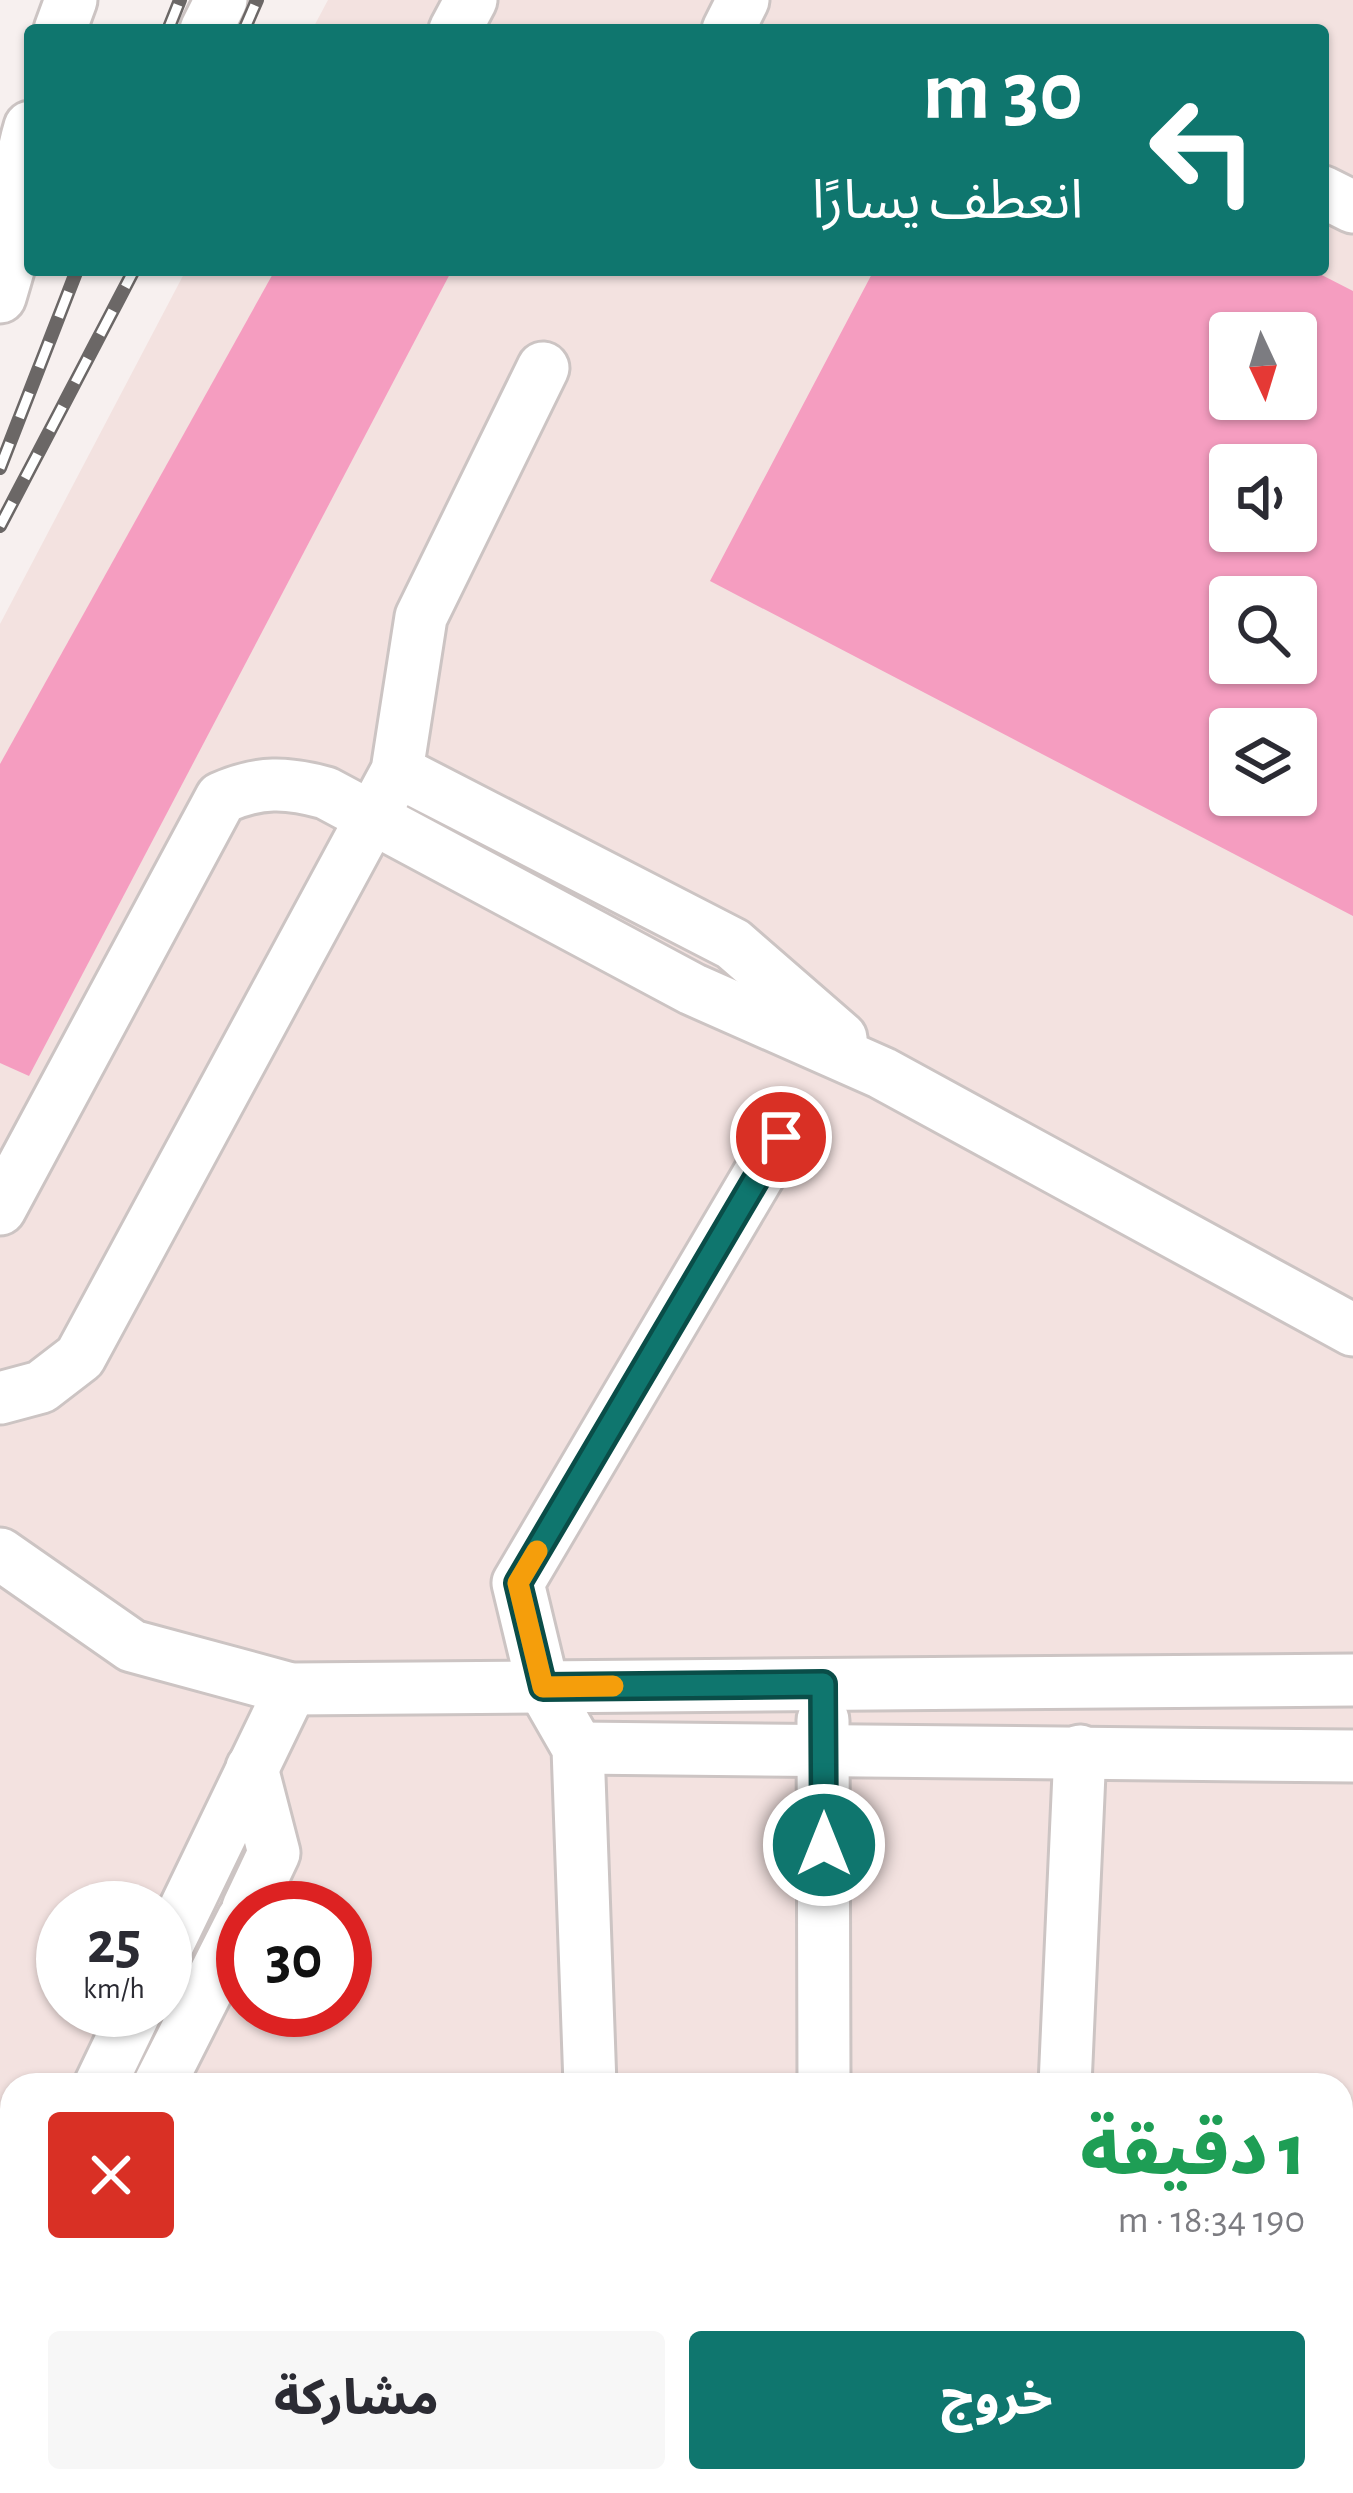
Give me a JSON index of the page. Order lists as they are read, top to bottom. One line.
{"north":"bottom","page":{"turn":["30 m","انعطف يسارًا"],"speed":"25 km/h","limit":"30","heading":["1 دقيقة","190 m · 18:34"],"buttons":["خروج","مشاركة"]}}
